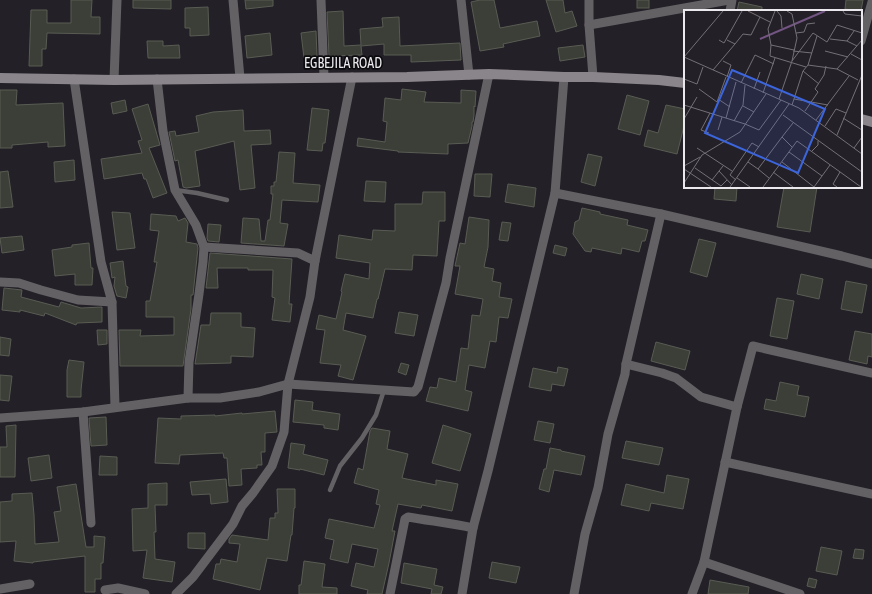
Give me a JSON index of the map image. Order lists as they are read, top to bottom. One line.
{"streets":{"street":["EGBEJILA ROAD"]}}
